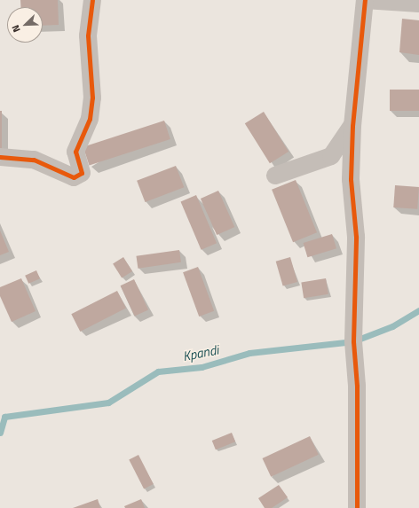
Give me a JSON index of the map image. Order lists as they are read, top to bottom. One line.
{"water":["Kpandi"],"north":"bottom left"}
